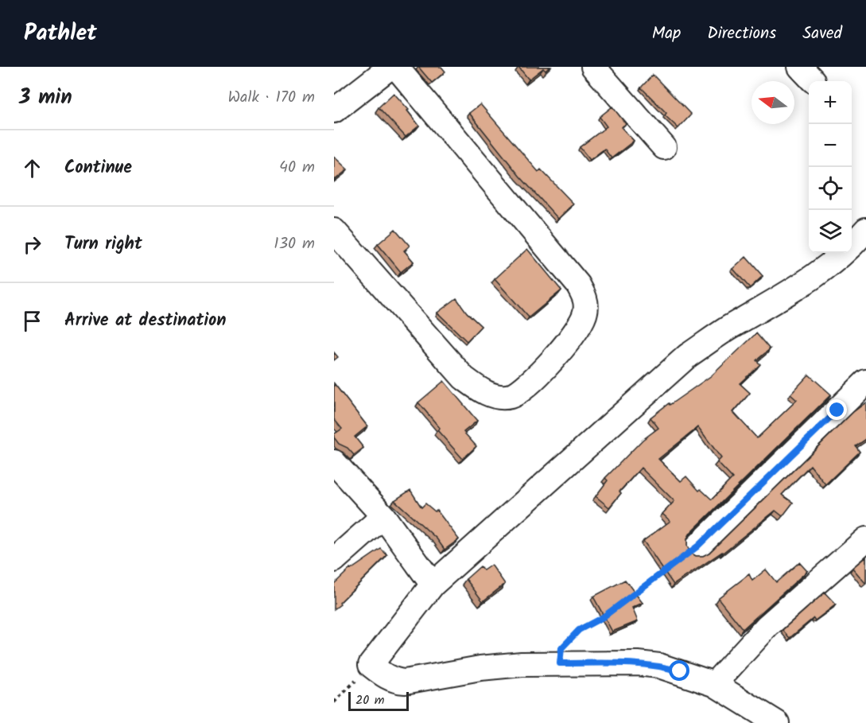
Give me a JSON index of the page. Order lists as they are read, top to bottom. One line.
{"scale_bar":"20 m","north":"left","page":{"header":"Pathlet","nav":["Map","Directions","Saved"],"heading":["3 min","Walk · 170 m"],"map_buttons":["+","−"],"list":[["Continue","40 m"],["Turn right","130 m"],"Arrive at destination"],"scale":"20 m"}}
